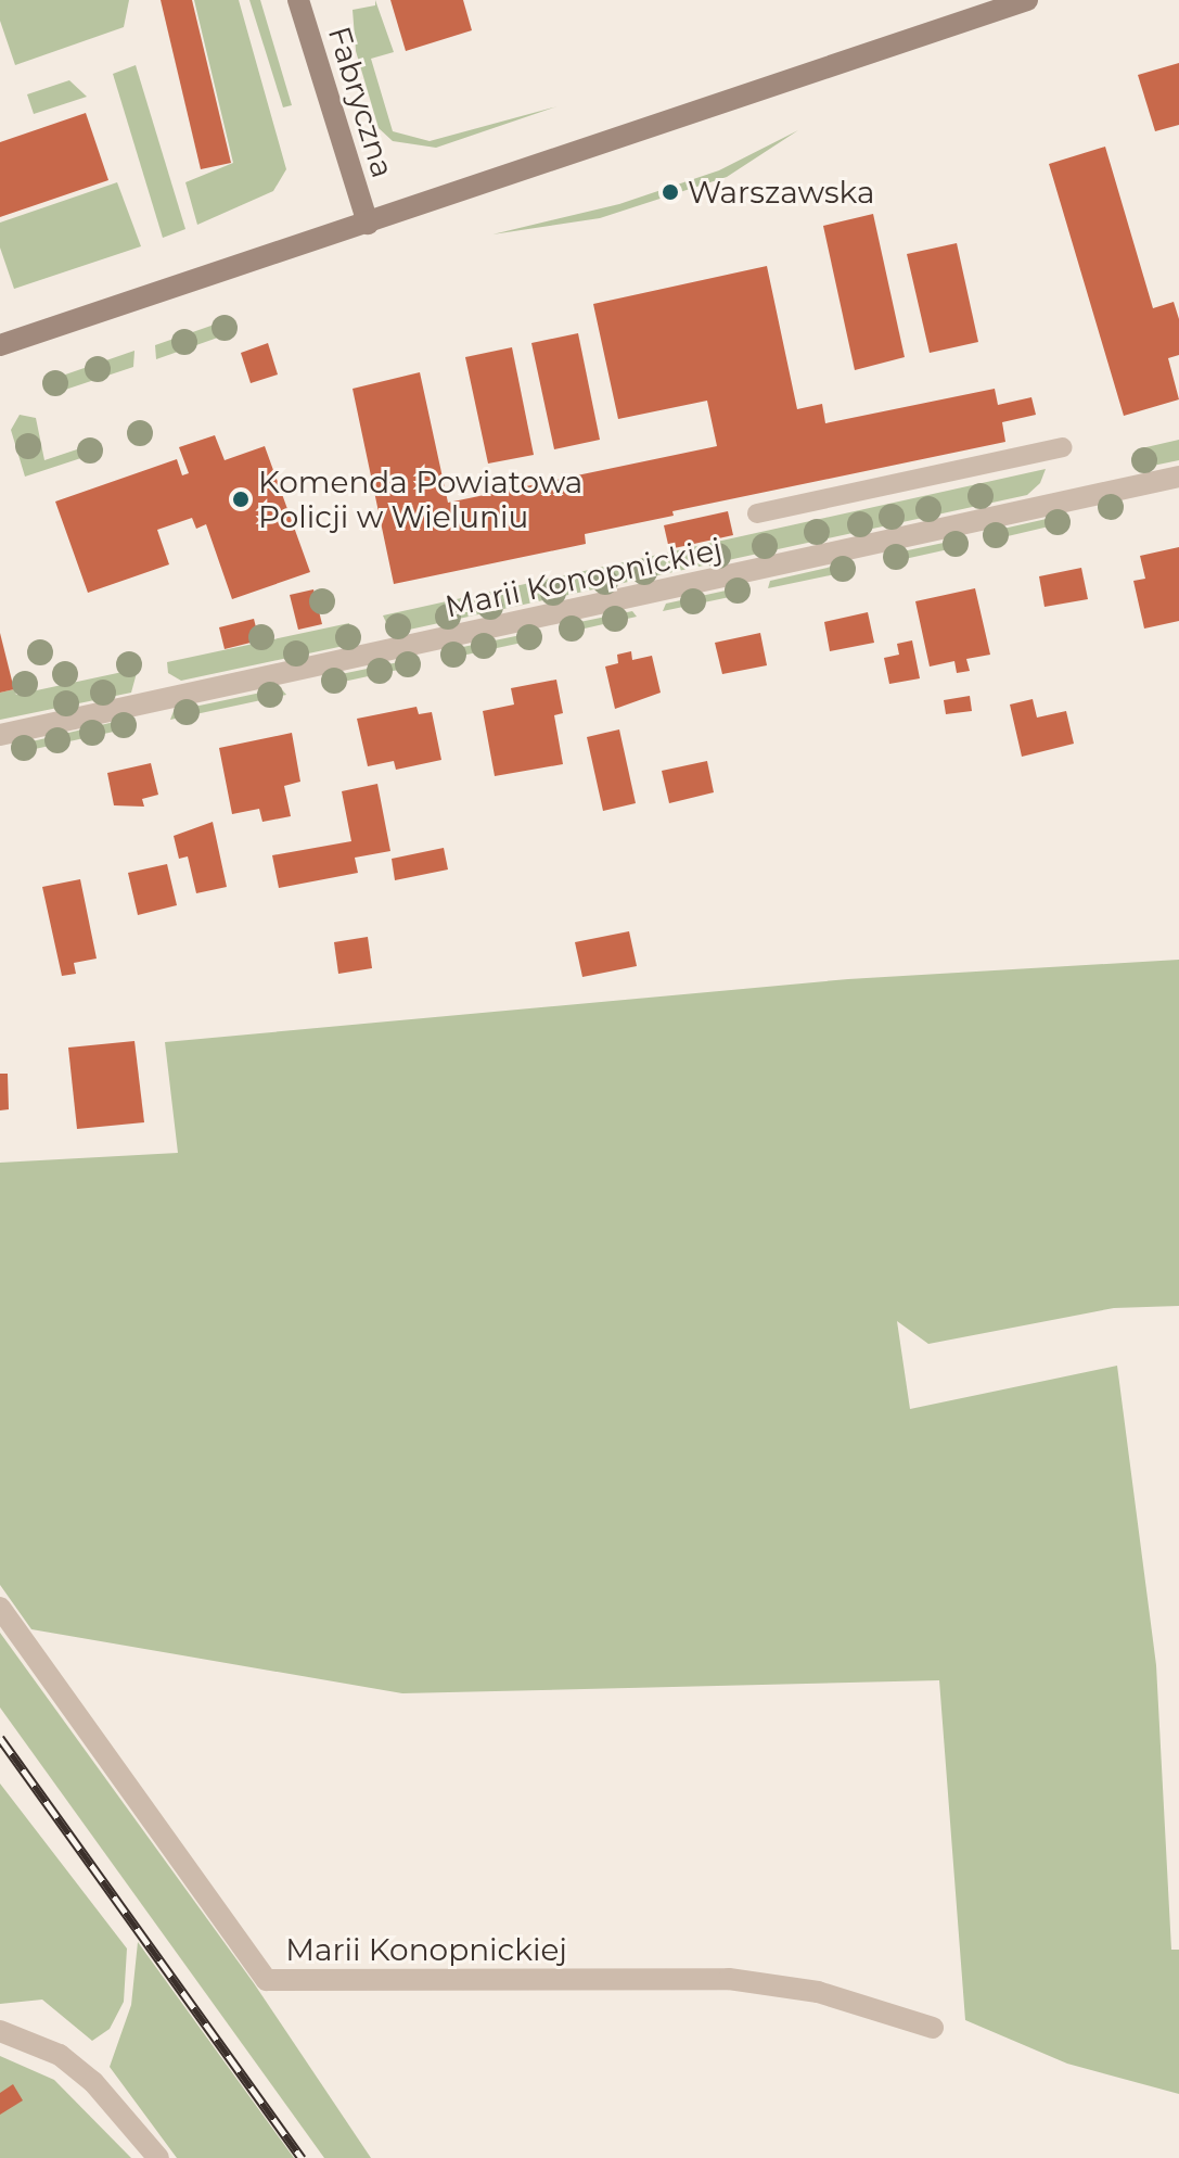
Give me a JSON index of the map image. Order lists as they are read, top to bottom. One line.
{"streets":{"main road":["Fabryczna"],"street":["Marii Konopnickiej"]},"places":["Warszawska","Komenda Powiatowa Policji w Wieluniu"]}
